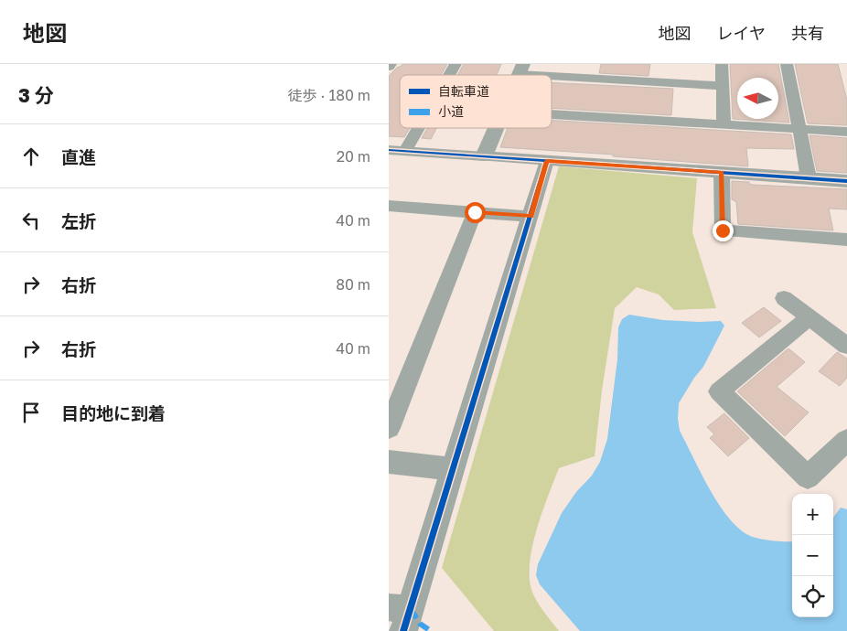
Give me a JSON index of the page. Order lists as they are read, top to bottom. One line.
{"legend":["自転車道","小道"],"north":"left","page":{"header":"地図","nav":["地図","レイヤ","共有"],"heading":["3 分","徒歩 · 180 m"],"list":[["直進","20 m"],["左折","40 m"],["右折","80 m"],["右折","40 m"],"目的地に到着"],"map_buttons":["+","−"]}}
